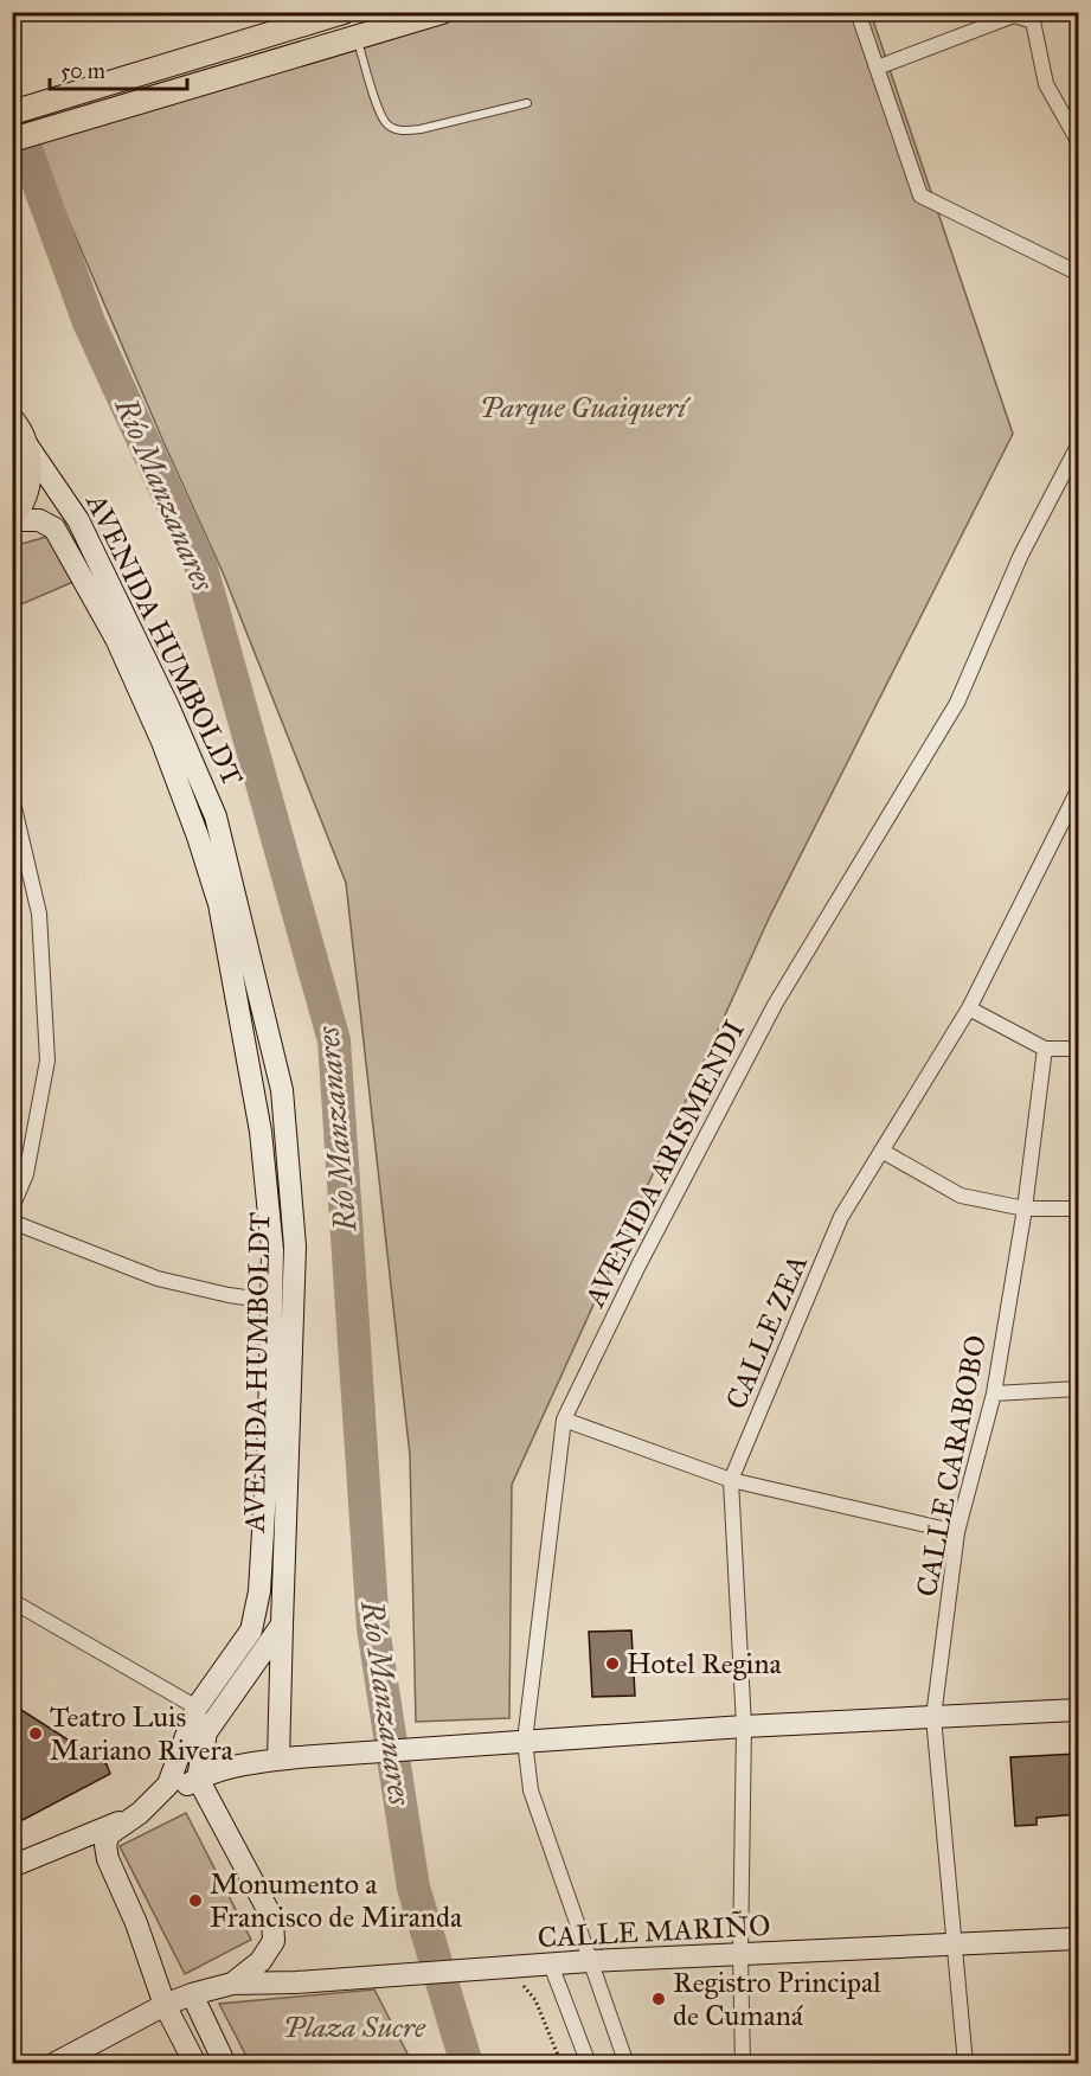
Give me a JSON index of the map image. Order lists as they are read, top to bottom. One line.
{"streets":{"main road":["AVENIDA HUMBOLDT","CALLE MARIÑO"],"street":["AVENIDA ARISMENDI","CALLE ZEA","CALLE CARABOBO"]},"crossings":[["AVENIDA ARISMENDI","CALLE MARIÑO"],["CALLE ZEA","CALLE MARIÑO"],["CALLE CARABOBO","CALLE MARIÑO"]],"water":["Río Manzanares"],"parks":["Parque Guaiquerí","Plaza Sucre"],"places":["Hotel Regina","Teatro Luis Mariano Rivera","Monumento a Francisco de Miranda","Registro Principal de Cumaná"],"scale_bar":"50 m"}
